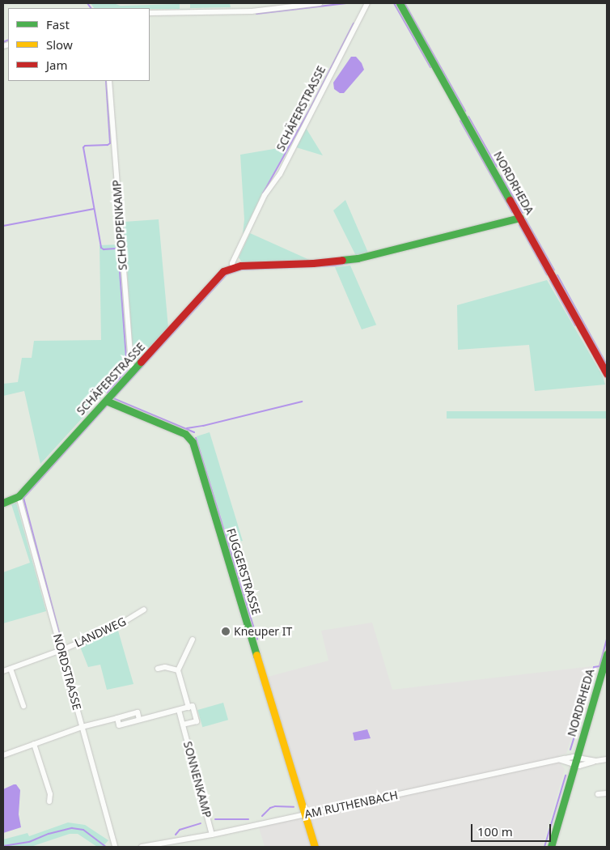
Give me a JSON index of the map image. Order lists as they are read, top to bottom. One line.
{"streets":{"street":["SCHÄFERSTRASSE","NORDRHEDA","SCHOPPENKAMP","FUGGERSTRASSE","LANDWEG","NORDSTRASSE","SONNENKAMP","AM RUTHENBACH"]},"crossings":[["SCHÄFERSTRASSE","SCHOPPENKAMP"],["SCHÄFERSTRASSE","FUGGERSTRASSE"],["SCHÄFERSTRASSE","NORDSTRASSE"],["NORDRHEDA","AM RUTHENBACH"],["FUGGERSTRASSE","AM RUTHENBACH"],["LANDWEG","NORDSTRASSE"],["SONNENKAMP","AM RUTHENBACH"]],"places":["Kneuper IT"],"legend":["Fast","Slow","Jam"],"scale_bar":"100 m"}
